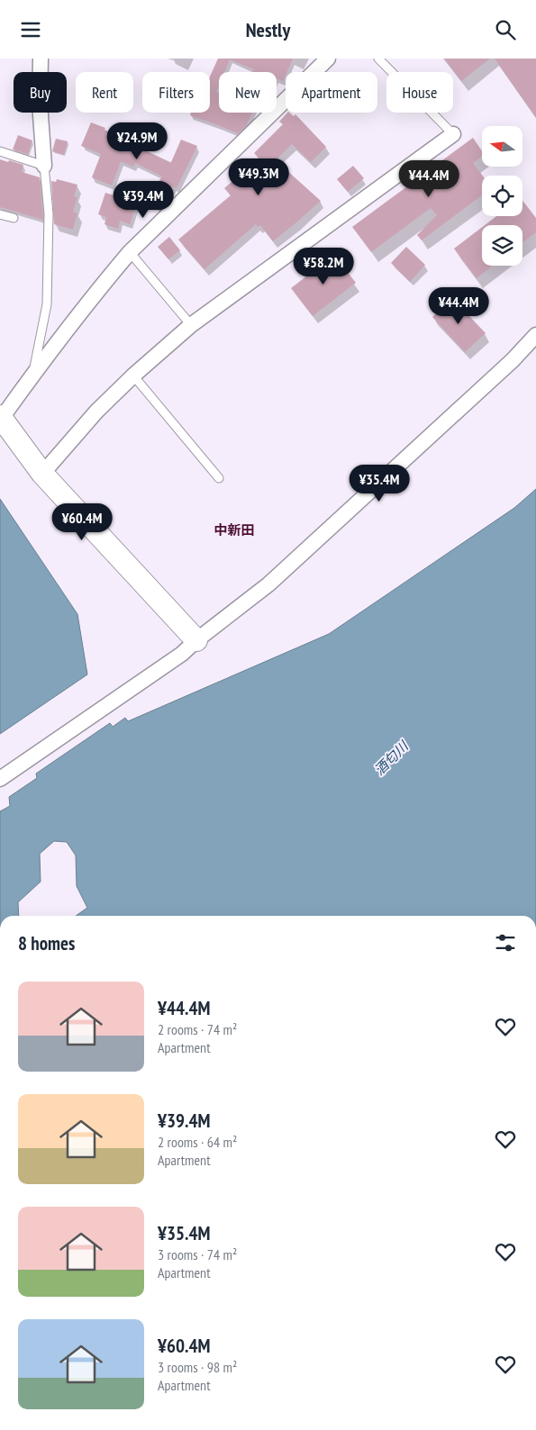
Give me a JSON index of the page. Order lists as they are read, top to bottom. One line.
{"districts":["中新田"],"water":["酒匂川"],"north":"left","page":{"header":"Nestly","chip":["Buy","Rent","Filters","New","Apartment","House"],"price":["¥24.9M","¥49.3M","¥44.4M","¥39.4M","¥58.2M","¥44.4M","¥35.4M","¥60.4M"],"heading":"8 homes","list":[{"name":"¥44.4M","note":"2 rooms · 74 m² · Apartment"},{"name":"¥39.4M","note":"2 rooms · 64 m² · Apartment"},{"name":"¥35.4M","note":"3 rooms · 74 m² · Apartment"},{"name":"¥60.4M","note":"3 rooms · 98 m² · Apartment"}]}}
